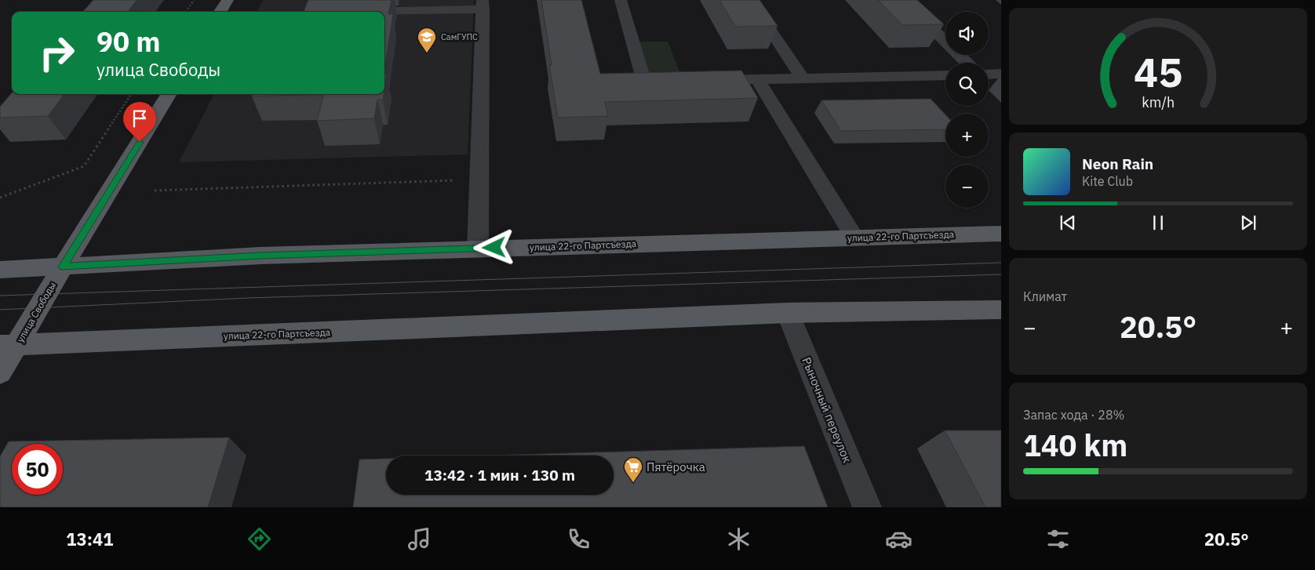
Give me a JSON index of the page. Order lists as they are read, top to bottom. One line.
{"streets":{"main road":["улица 22-го Партсъезда","улица Свободы"],"street":["Рыночный переулок"]},"crossings":[["улица 22-го Партсъезда","улица Свободы"],["улица 22-го Партсъезда","Рыночный переулок"]],"places":{"school or university":["СамГУПС"],"supermarket":["Пятёрочка"]},"page":{"map_buttons":["+","−"],"turn":["90 m","улица Свободы"],"song":["Neon Rain","Kite Club"],"tile":["Климат",["Запас хода · 28%","140 km"]],"heat":["−","20.5°","+"],"limit":"50","trip":"13:42 · 1 мин · 130 m","tabs":["13:41","20.5°"],"gauge":["45","km/h"]}}
